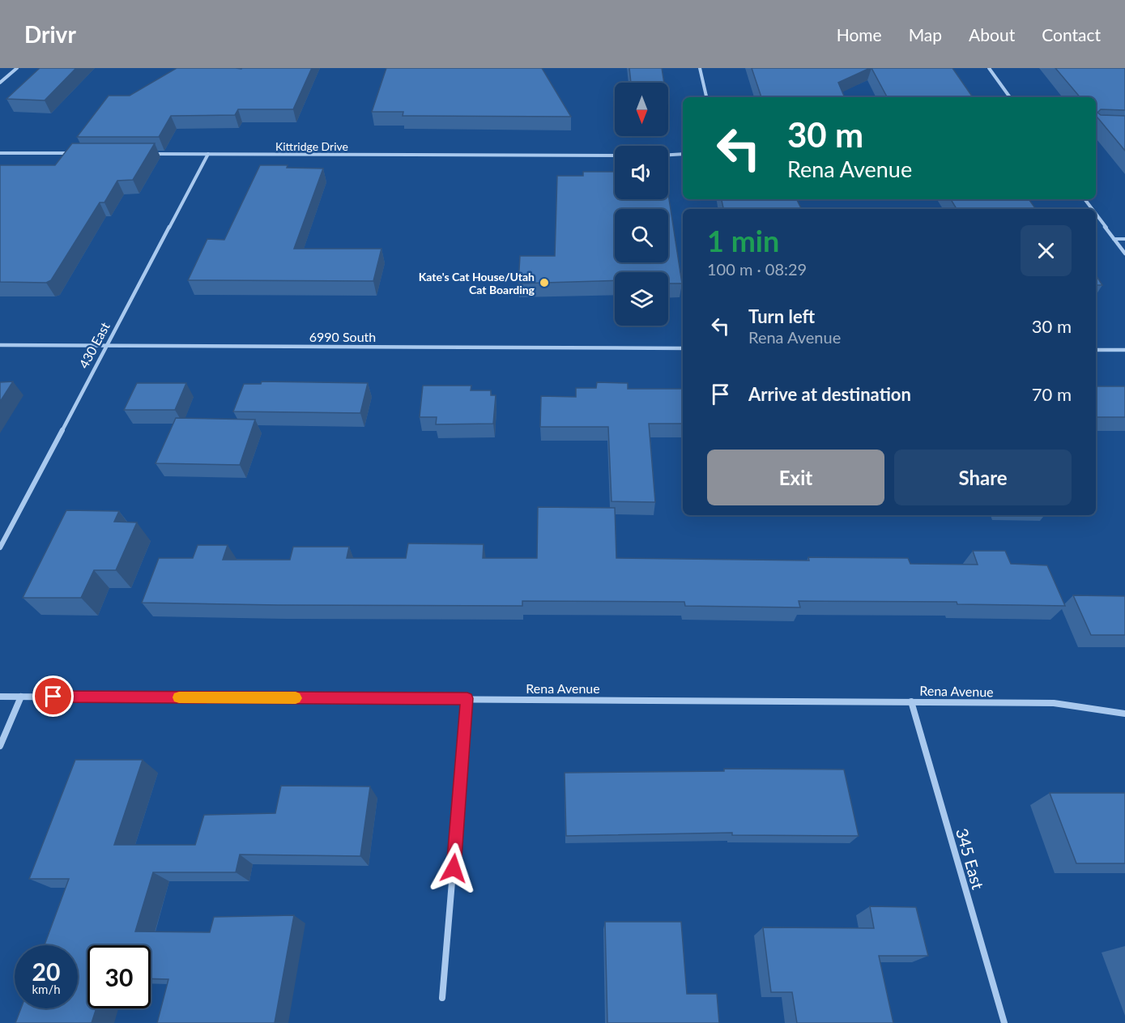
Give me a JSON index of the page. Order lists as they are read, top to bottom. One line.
{"streets":{"street":["Kittridge Drive","6990 South","430 East","Rena Avenue","345 East"]},"crossings":[["Kittridge Drive","430 East"],["6990 South","430 East"],["Rena Avenue","345 East"]],"places":["Kate's Cat House/Utah Cat Boarding"],"north":"bottom","page":{"header":"Drivr","nav":["Home","Map","About","Contact"],"turn":["30 m","Rena Avenue"],"heading":["1 min","100 m · 08:29"],"list":[{"name":"Turn left","note":"Rena Avenue","value":"30 m"},{"name":"Arrive at destination","value":"70 m"}],"buttons":["Exit","Share"],"speed":"20 km/h","limit":"30"}}
